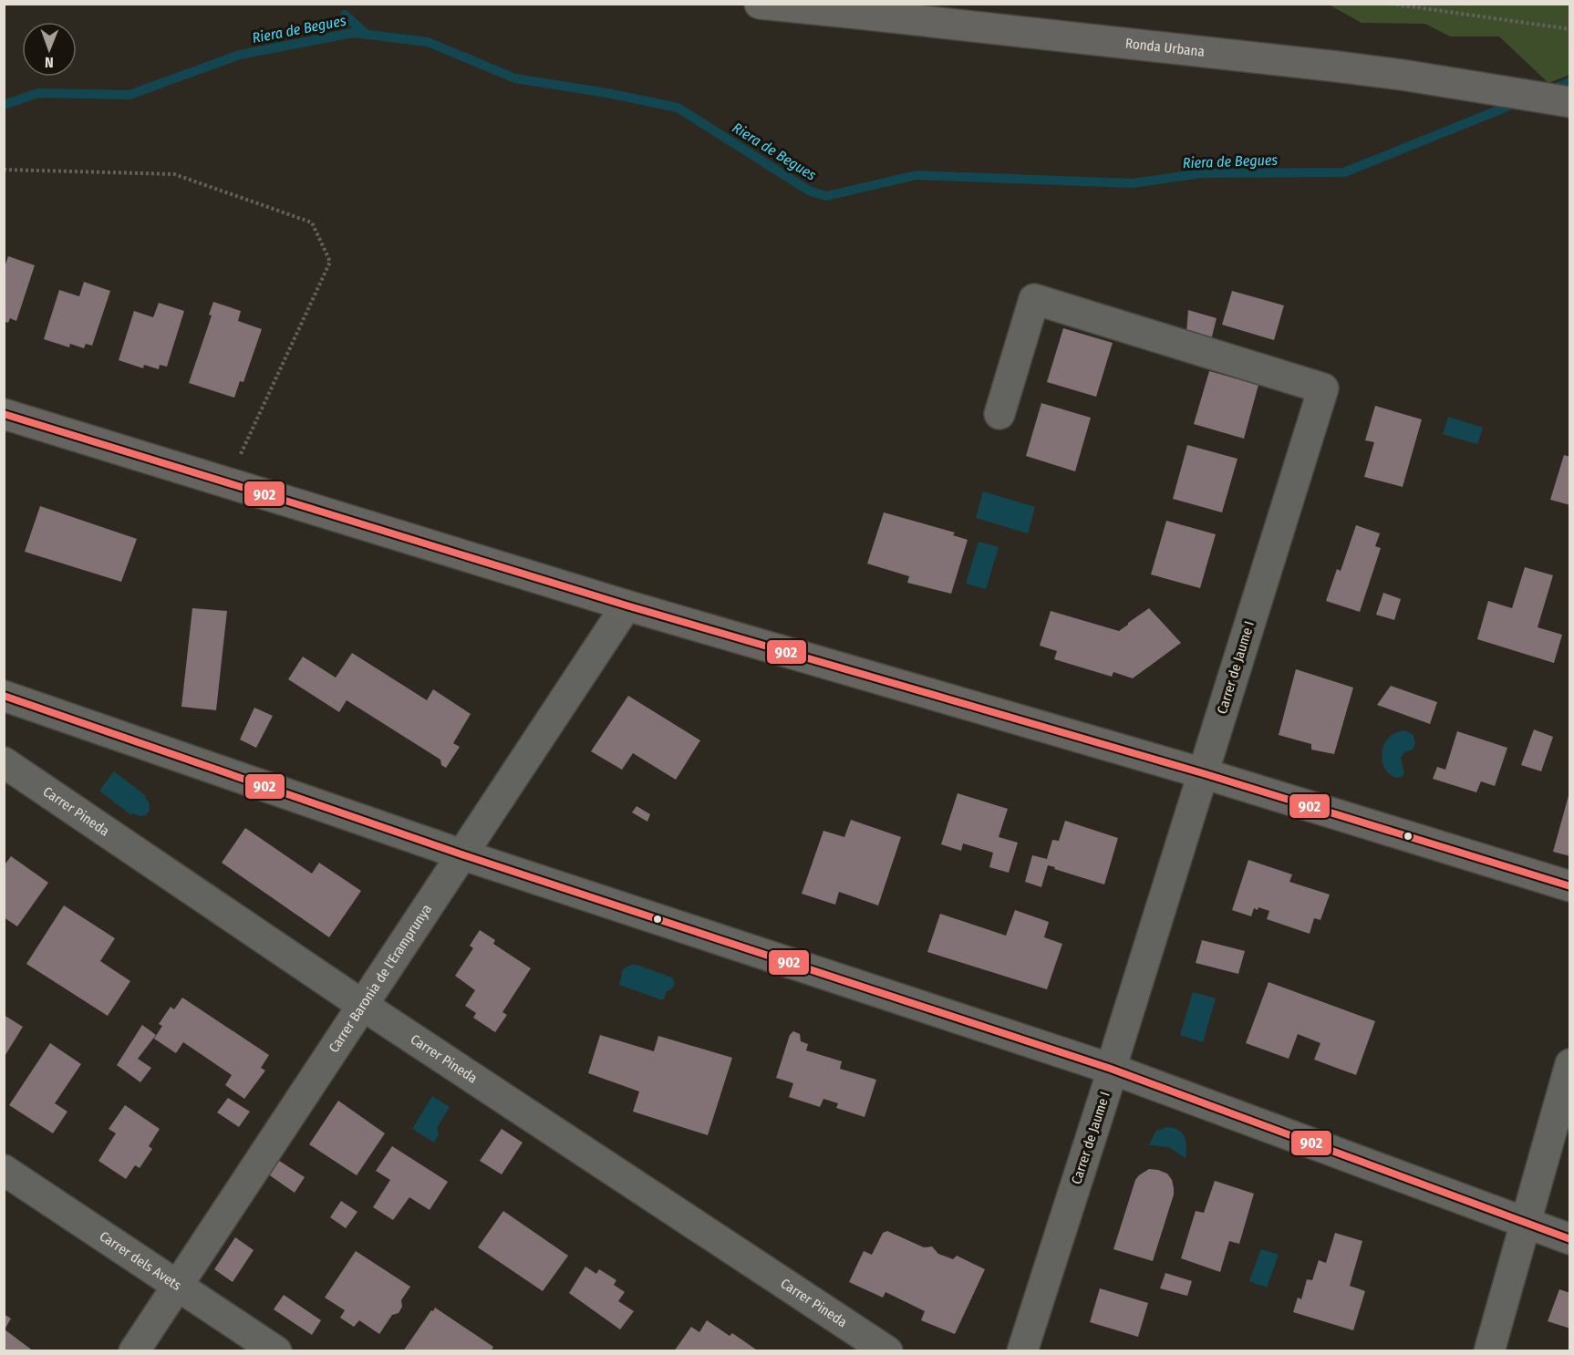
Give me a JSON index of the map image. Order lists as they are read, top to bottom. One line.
{"streets":{"street":["Ronda Urbana","Carrer de Jaume I","Carrer Pineda","Carrer Baronia de l'Eramprunya","Carrer dels Avets"]},"crossings":[["Carrer Pineda","Carrer Baronia de l'Eramprunya"],["Carrer Baronia de l'Eramprunya","Carrer dels Avets"]],"water":["Riera de Begues"],"lines":["transit line 902"],"north":"bottom"}
